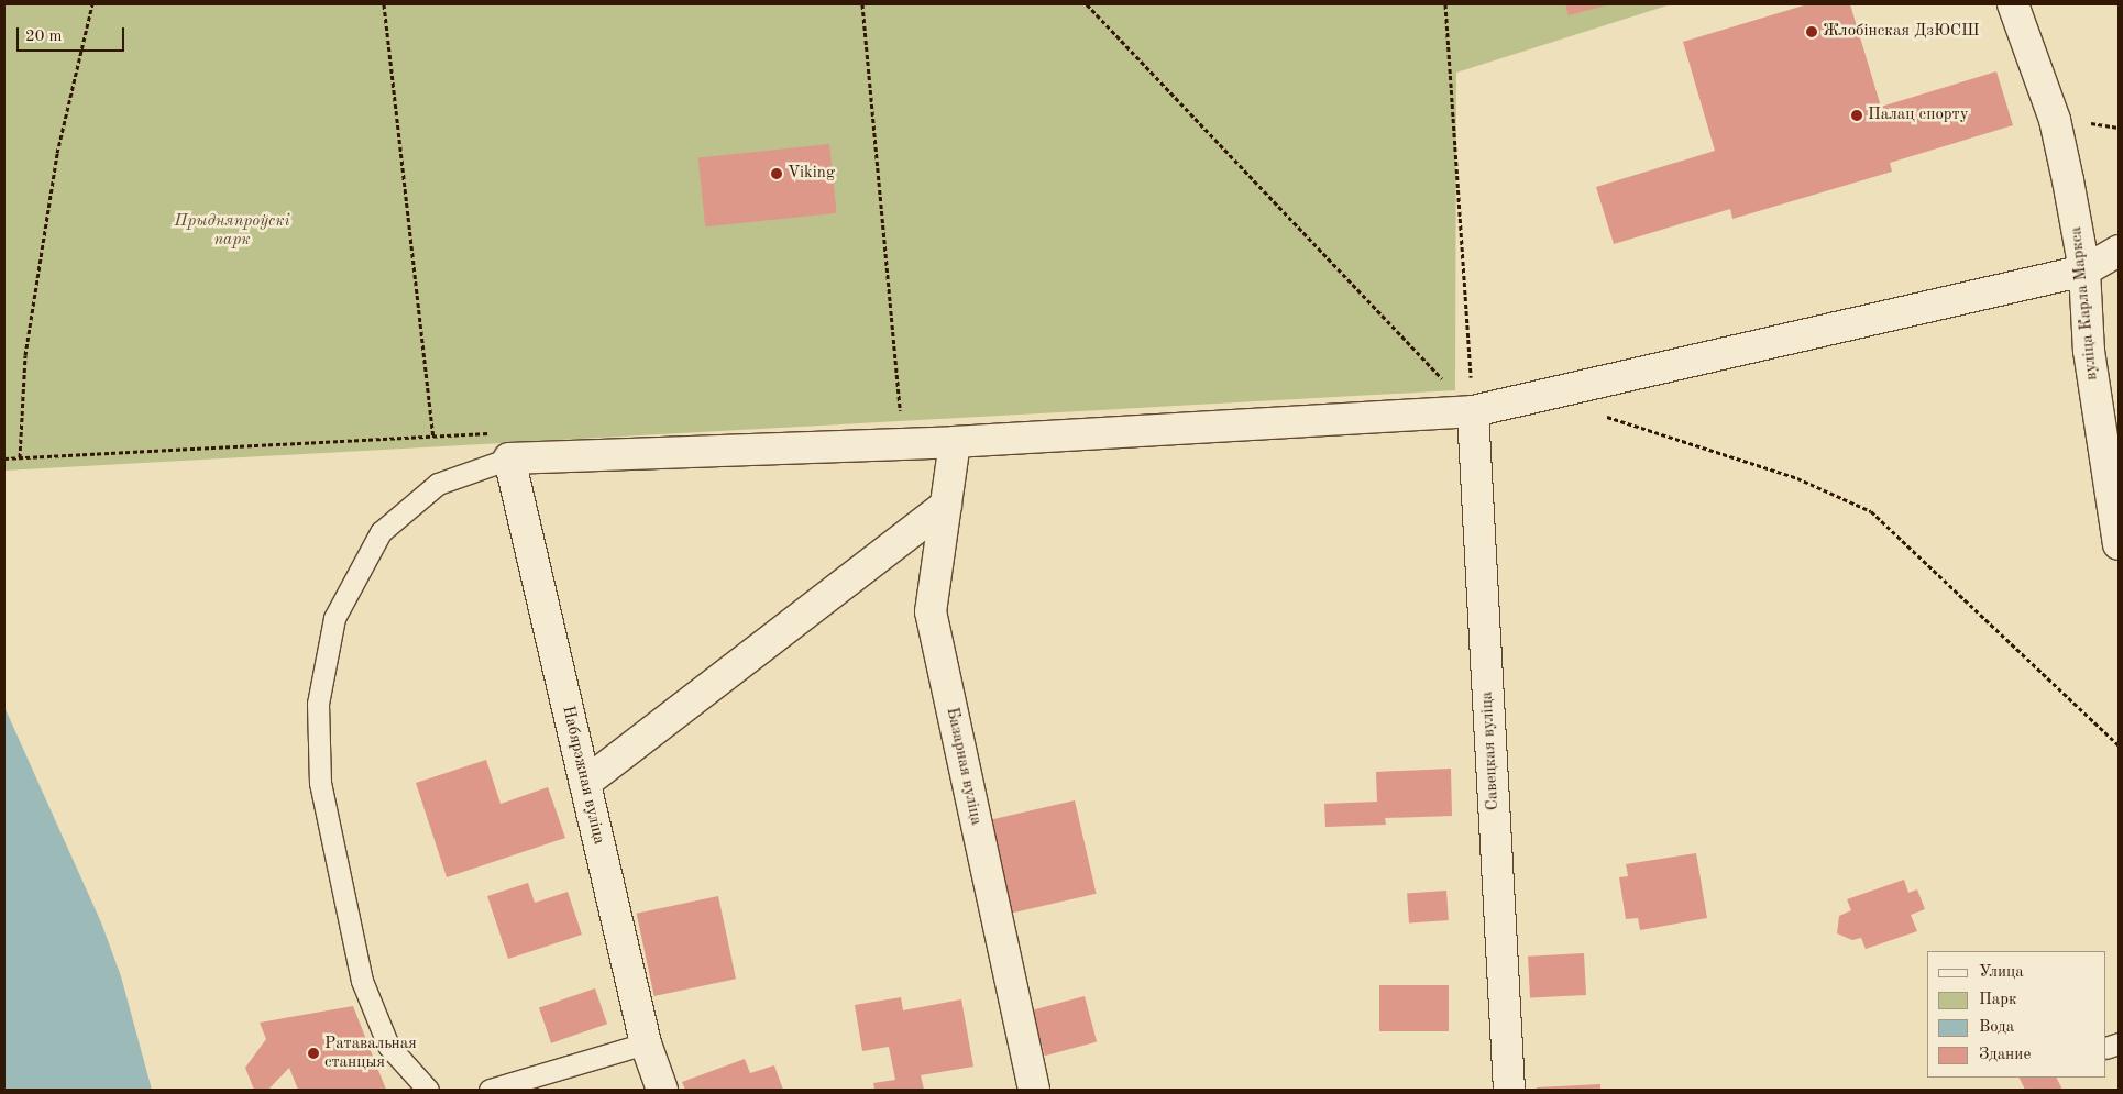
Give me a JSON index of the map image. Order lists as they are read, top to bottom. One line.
{"streets":{"street":["вуліца Карла Маркса","Савецкая вуліца","Базарная вуліца","Набярэжная вуліца"]},"parks":["Прыдняпроўскі парк"],"places":["Жлобінская ДзЮСШ","Палац спорту","Viking","Ратавальная станцыя"],"legend":["Улица","Парк","Вода","Здание"],"scale_bar":"20 m"}
